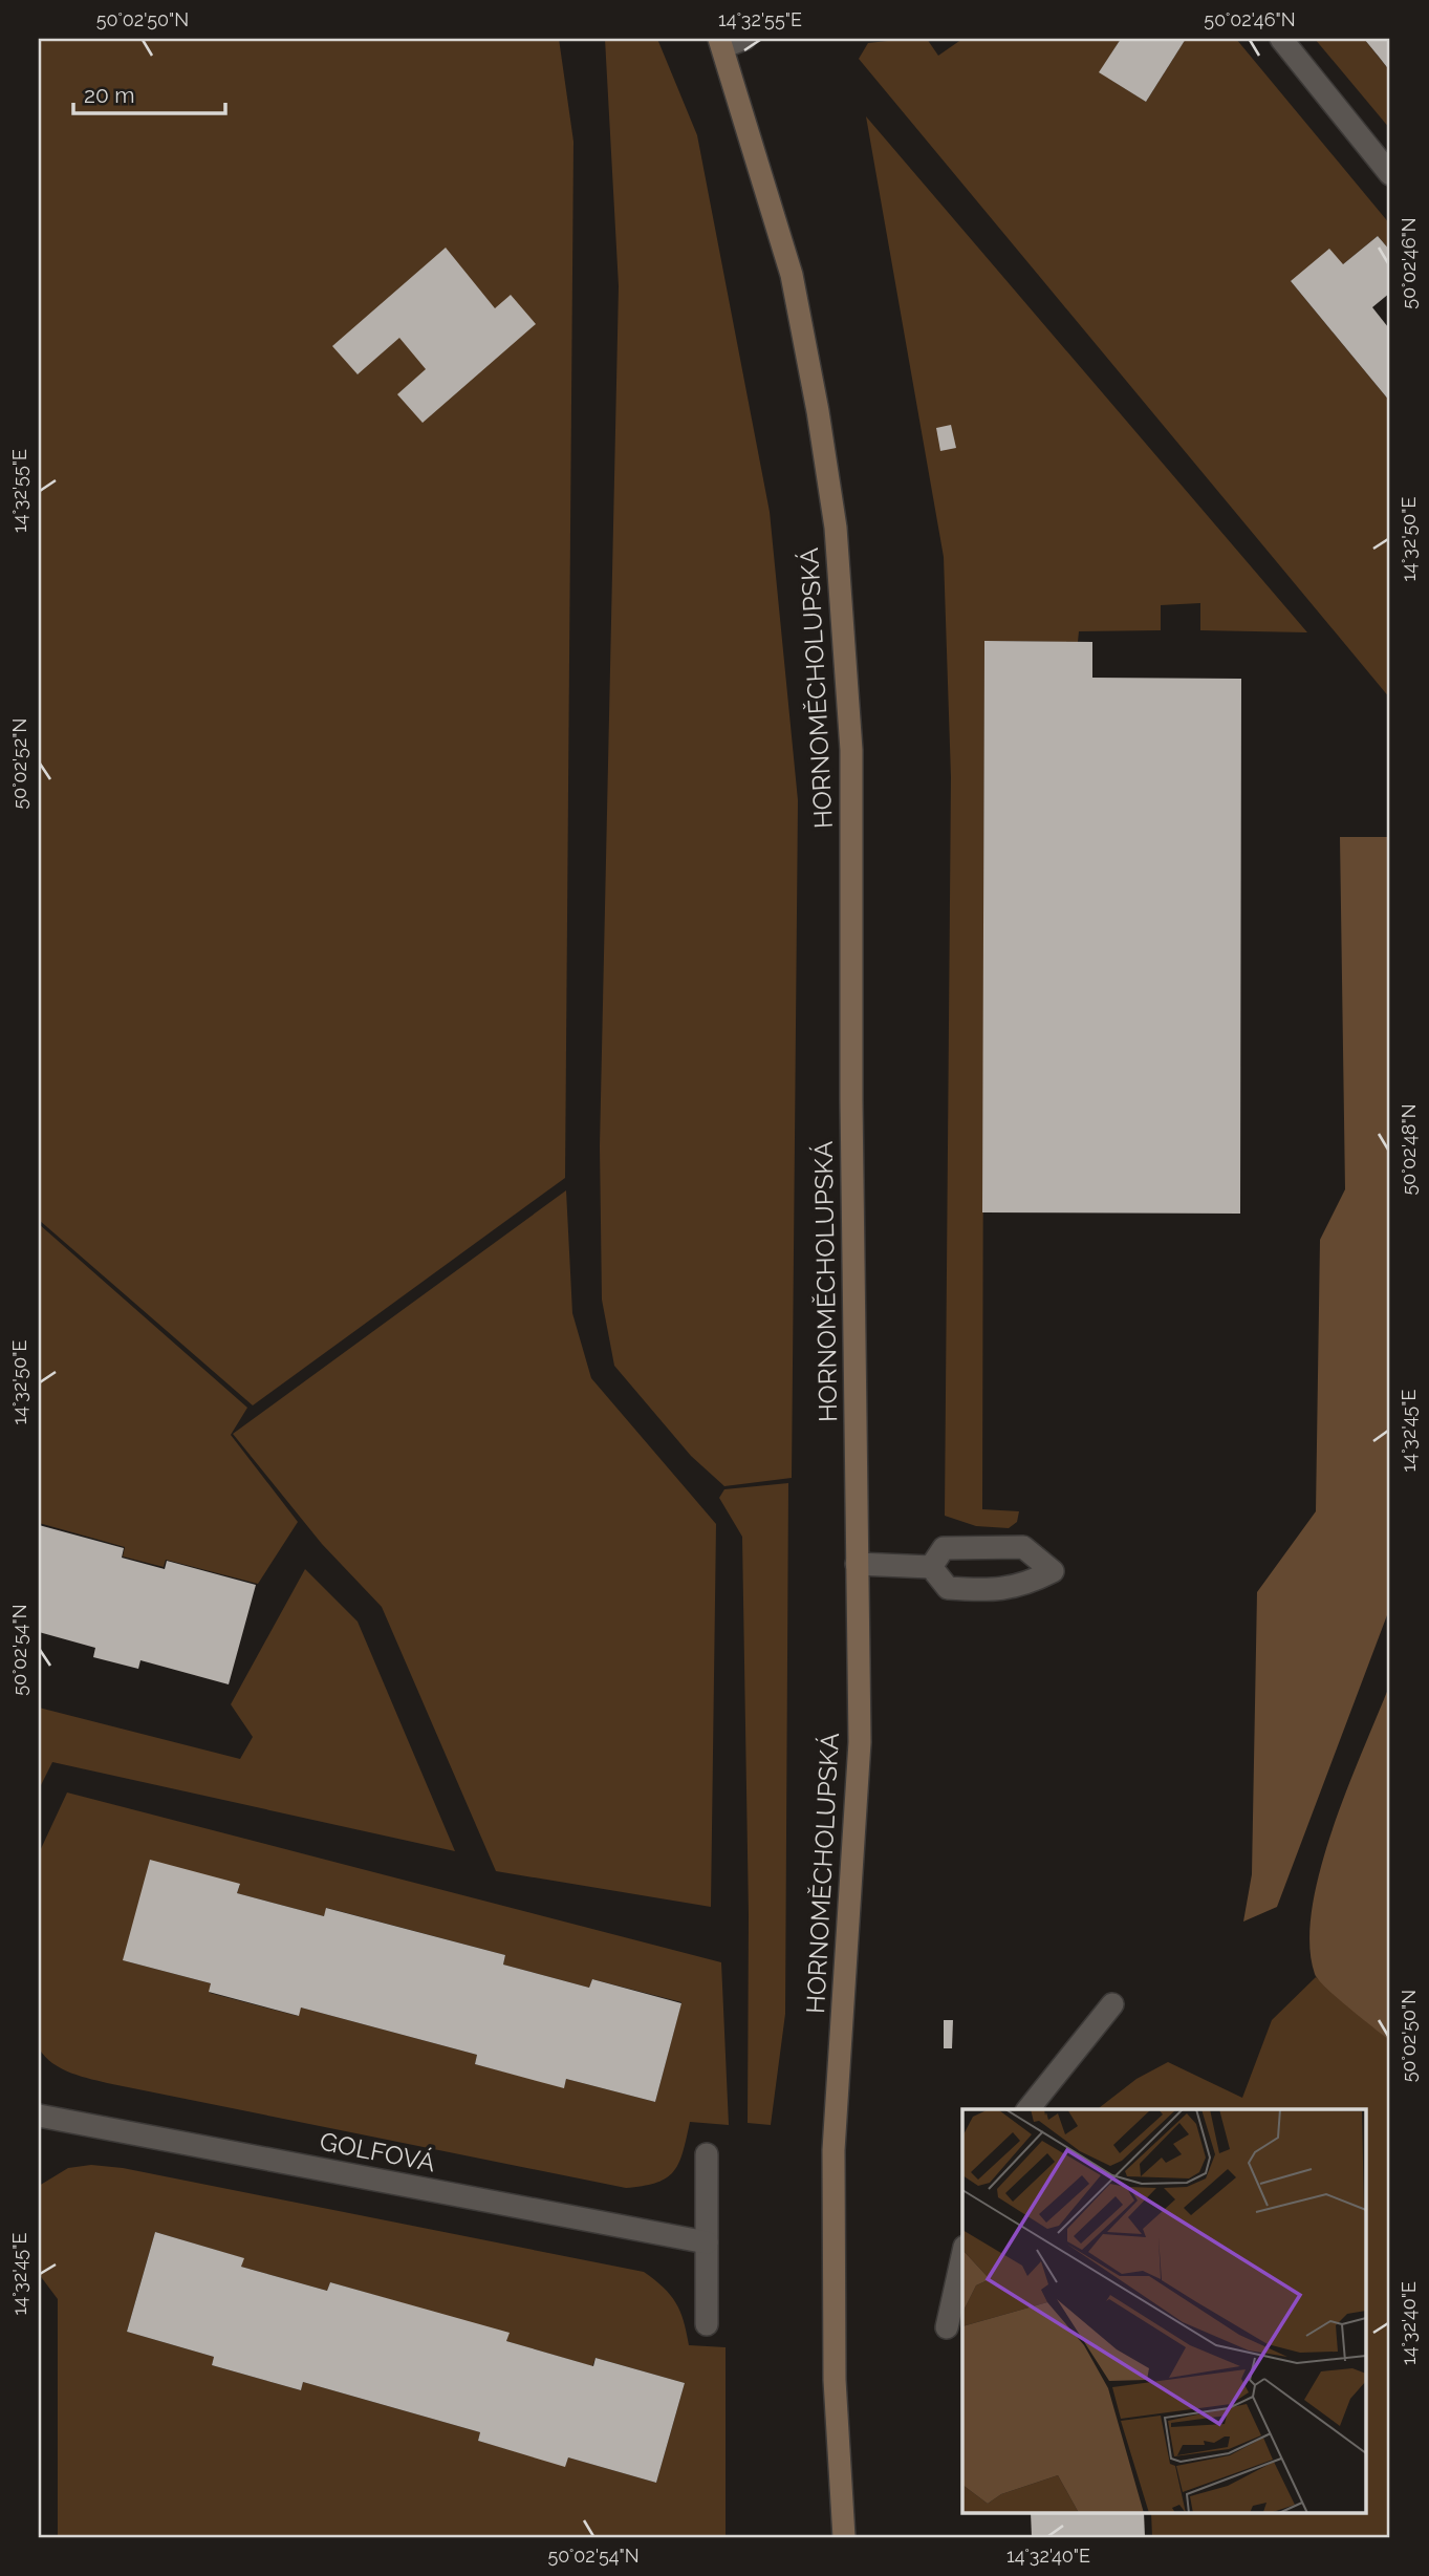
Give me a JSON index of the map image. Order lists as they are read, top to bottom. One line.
{"streets":{"street":["HORNOMĚCHOLUPSKÁ","GOLFOVÁ"]},"scale_bar":"20 m","coordinates":["50°02'50\"N","14°32'55\"E","50°02'46\"N","14°32'50\"E","50°02'52\"N","50°02'48\"N","14°32'45\"E","50°02'54\"N","14°32'40\"E"]}
